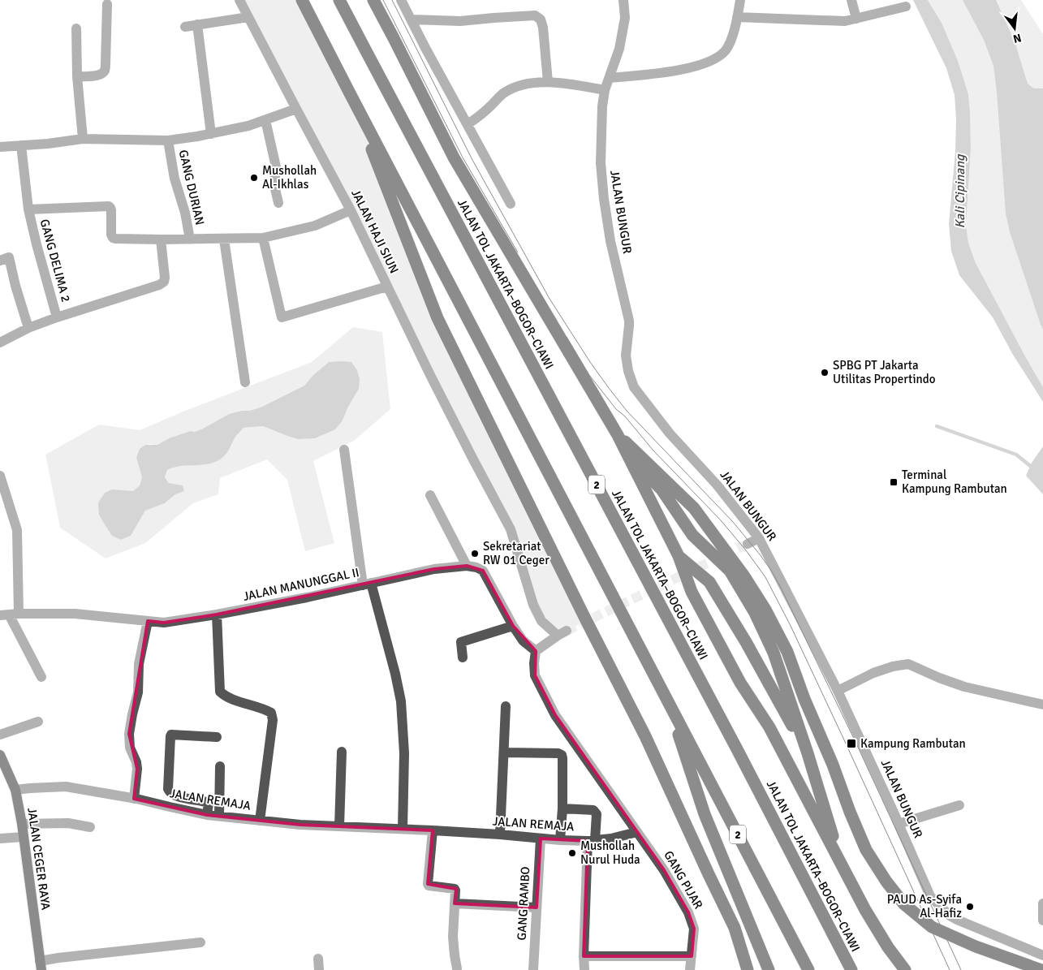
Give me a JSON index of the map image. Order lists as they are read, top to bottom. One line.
{"streets":{"highway":["JALAN TOL JAKARTA–BOGOR–CIAWI","2"],"main road":["JALAN CEGER RAYA"],"street":["GANG DURIAN","JALAN BUNGUR","JALAN HAJI SIUN","GANG DELIMA 2","JALAN MANUNGGAL II","JALAN REMAJA","GANG PIJAR","GANG RAMBO"]},"crossings":[["JALAN HAJI SIUN","GANG PIJAR"],["JALAN REMAJA","JALAN CEGER RAYA"],["JALAN REMAJA","GANG PIJAR"],["JALAN REMAJA","GANG RAMBO"]],"water":["Kali Cipinang"],"places":{"other":["Mushollah Al-Ikhlas","SPBG PT Jakarta Utilitas Propertindo","Sekretariat RW 01 Ceger","Mushollah Nurul Huda","PAUD As-Syifa Al-Hafiz"],"transit":["Terminal Kampung Rambutan","Kampung Rambutan"]},"north":"bottom"}
